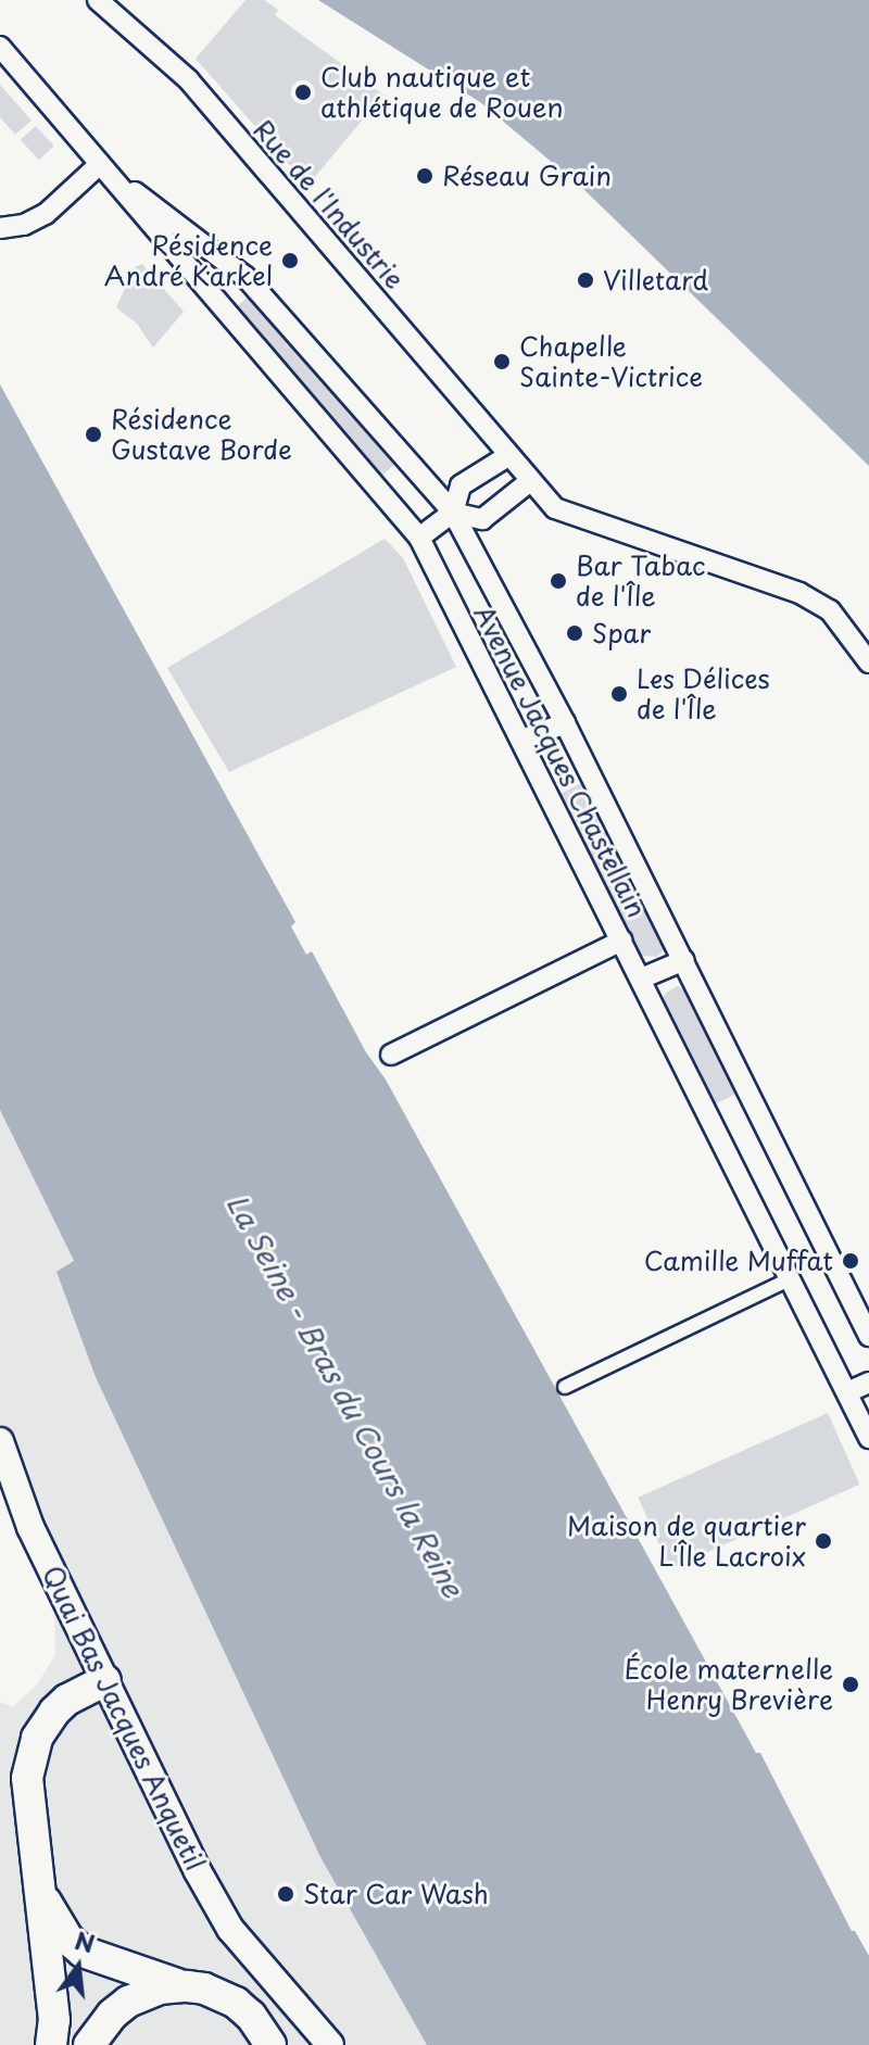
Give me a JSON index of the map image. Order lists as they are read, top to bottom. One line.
{"streets":{"main road":["Quai Bas Jacques Anquetil"],"street":["Rue de l'Industrie","Avenue Jacques Chastellain"]},"water":["La Seine - Bras du Cours la Reine"],"places":["Club nautique et athlétique de Rouen","Réseau Grain","Résidence André Karkel","Villetard","Chapelle Sainte-Victrice","Résidence Gustave Borde","Bar Tabac de l'Île","Spar","Les Délices de l'Île","Camille Muffat","Maison de quartier L'Île Lacroix","École maternelle Henry Brevière","Star Car Wash"],"north":"top"}
